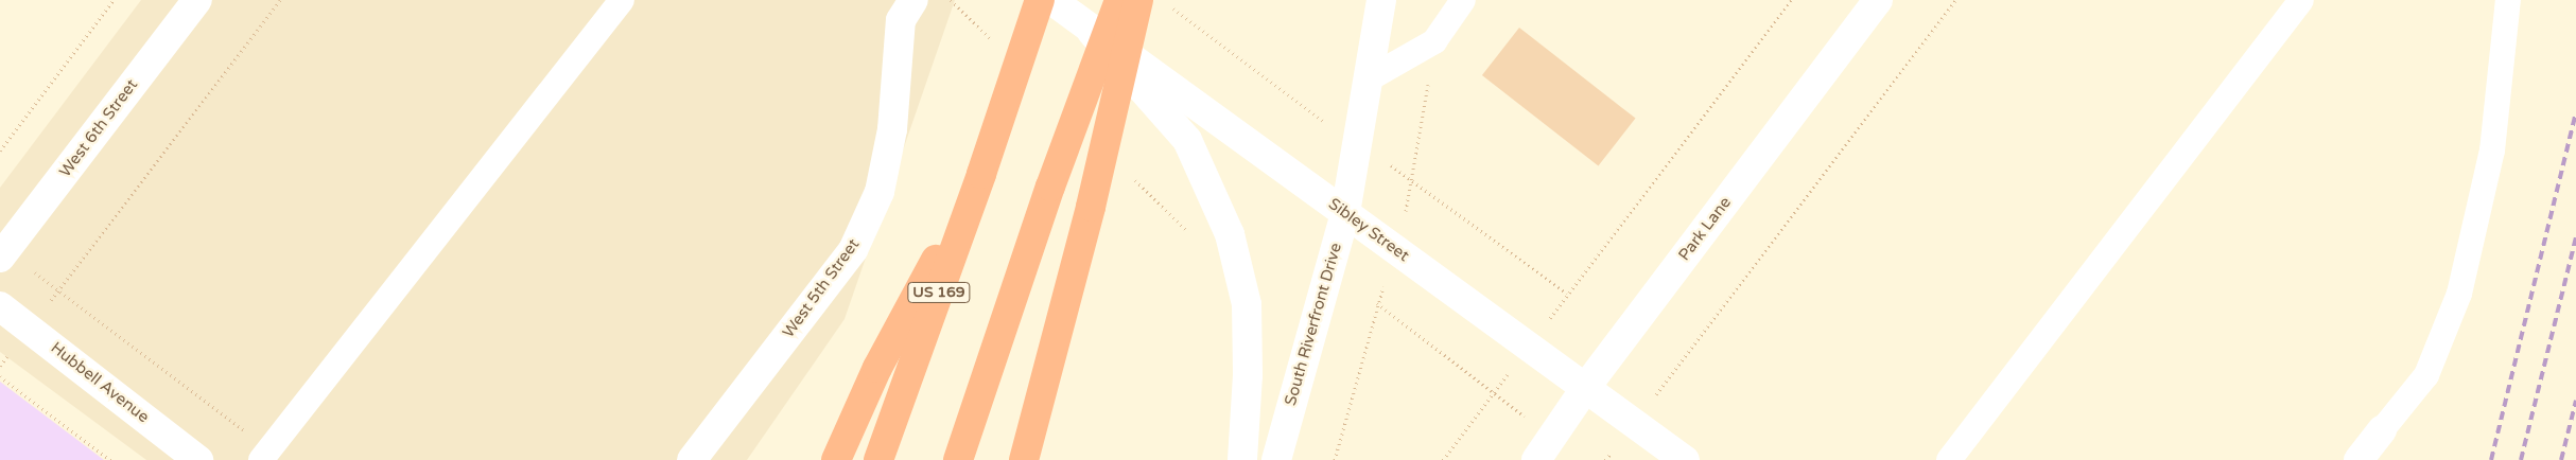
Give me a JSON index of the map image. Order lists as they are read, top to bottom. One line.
{"streets":{"highway":["US 169"],"street":["West 6th Street","Park Lane","Sibley Street","West 5th Street","South Riverfront Drive","Hubbell Avenue"]},"crossings":[["Park Lane","Sibley Street"],["Sibley Street","South Riverfront Drive"]]}
